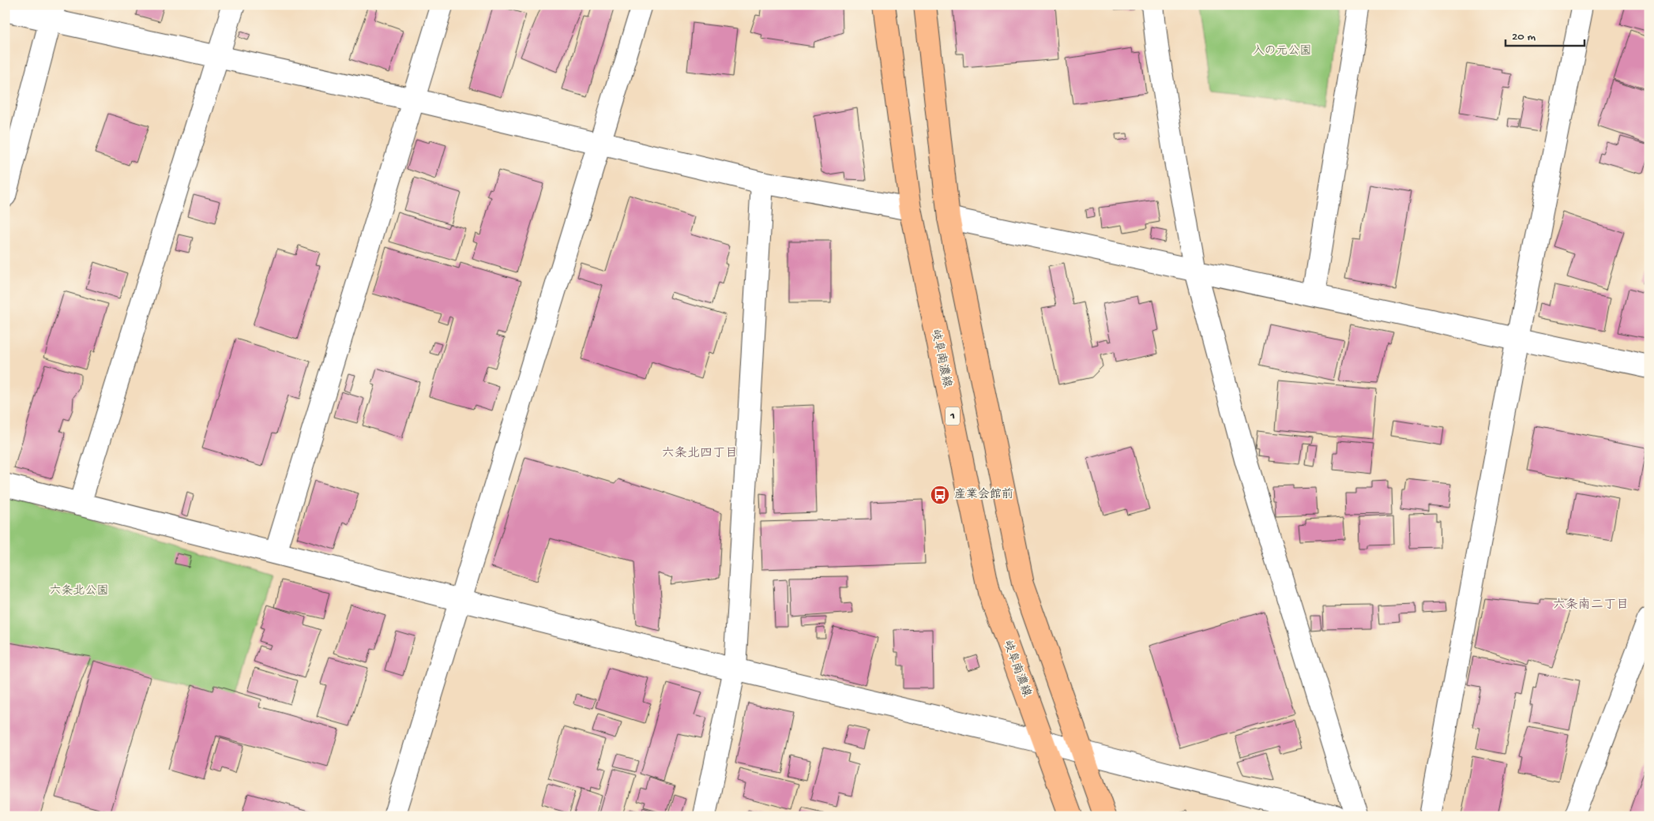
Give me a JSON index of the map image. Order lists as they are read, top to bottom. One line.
{"streets":{"main road":["岐阜南濃線","1"]},"districts":["六条北四丁目","六条南二丁目"],"parks":["入の元公園","六条北公園"],"places":{"bus stop":["産業会館前"]},"scale_bar":"20 m"}
